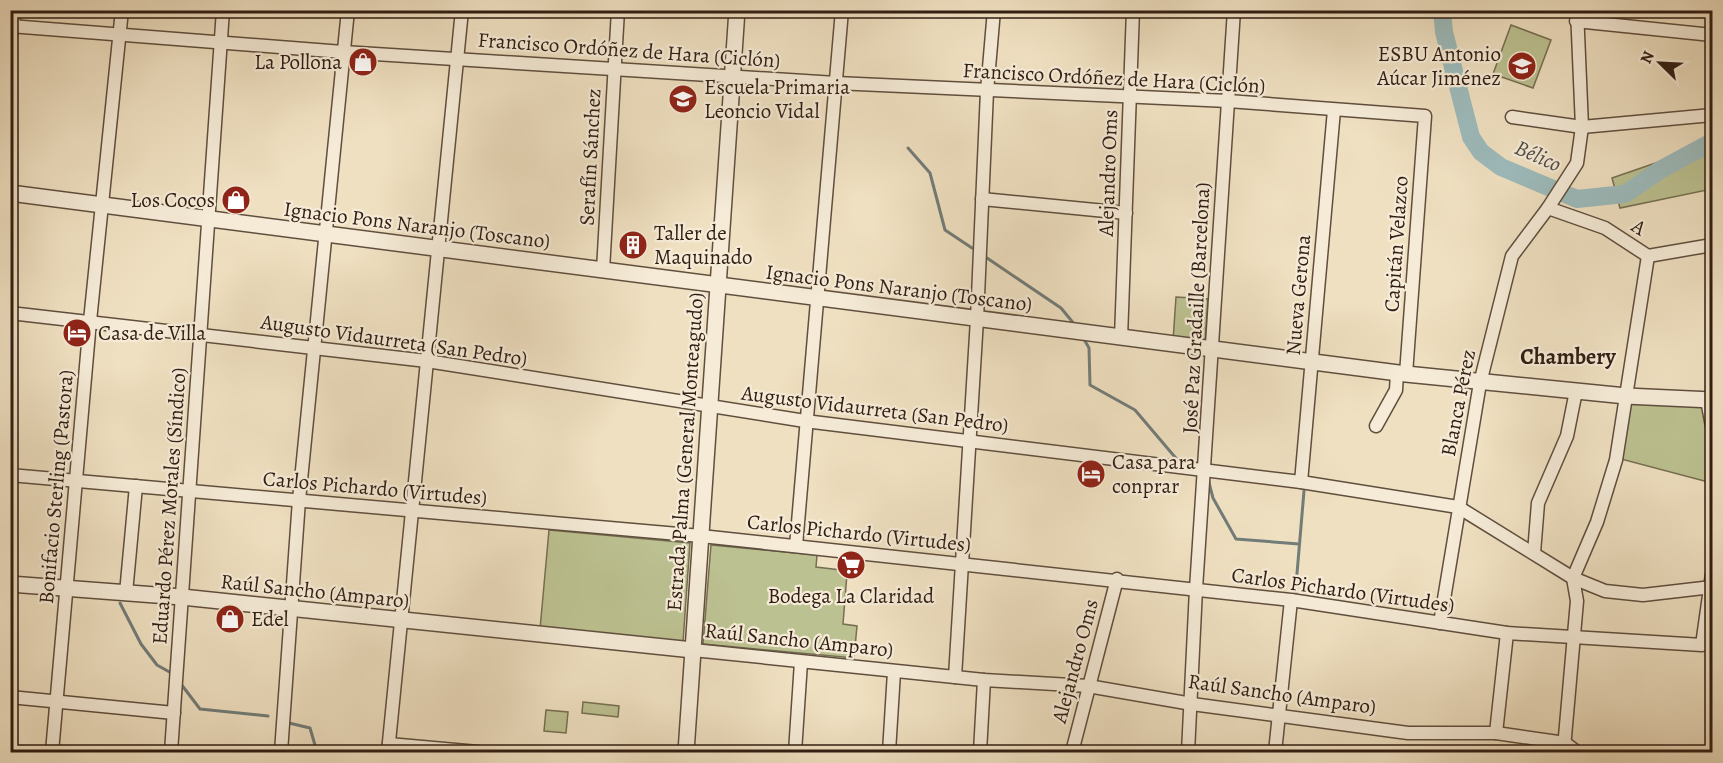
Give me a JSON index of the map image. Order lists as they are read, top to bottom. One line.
{"streets":{"street":["Francisco Ordóñez de Hara (Ciclón)","Serafín Sánchez","Alejandro Oms","Ignacio Pons Naranjo (Toscano)","A","Capitán Velazco","Nueva Gerona","José Paz Gradaille (Barcelona)","Augusto Vidaurreta (San Pedro)","Blanca Pérez","Estrada Palma (General Monteagudo)","Bonifacio Sterling (Pastora)","Carlos Pichardo (Virtudes)","Eduardo Pérez Morales (Síndico)","Raúl Sancho (Amparo)"]},"crossings":[["Francisco Ordóñez de Hara (Ciclón)","Serafín Sánchez"],["Francisco Ordóñez de Hara (Ciclón)","Alejandro Oms"],["Francisco Ordóñez de Hara (Ciclón)","Capitán Velazco"],["Francisco Ordóñez de Hara (Ciclón)","Nueva Gerona"],["Francisco Ordóñez de Hara (Ciclón)","José Paz Gradaille (Barcelona)"],["Francisco Ordóñez de Hara (Ciclón)","Estrada Palma (General Monteagudo)"],["Francisco Ordóñez de Hara (Ciclón)","Bonifacio Sterling (Pastora)"],["Francisco Ordóñez de Hara (Ciclón)","Eduardo Pérez Morales (Síndico)"],["Serafín Sánchez","Ignacio Pons Naranjo (Toscano)"],["Alejandro Oms","Ignacio Pons Naranjo (Toscano)"],["Alejandro Oms","Carlos Pichardo (Virtudes)"],["Alejandro Oms","Raúl Sancho (Amparo)"],["Ignacio Pons Naranjo (Toscano)","Capitán Velazco"],["Ignacio Pons Naranjo (Toscano)","Nueva Gerona"],["Ignacio Pons Naranjo (Toscano)","José Paz Gradaille (Barcelona)"],["Ignacio Pons Naranjo (Toscano)","Blanca Pérez"],["Ignacio Pons Naranjo (Toscano)","Estrada Palma (General Monteagudo)"],["Ignacio Pons Naranjo (Toscano)","Bonifacio Sterling (Pastora)"],["Ignacio Pons Naranjo (Toscano)","Eduardo Pérez Morales (Síndico)"],["A","Blanca Pérez"],["Nueva Gerona","Augusto Vidaurreta (San Pedro)"],["José Paz Gradaille (Barcelona)","Augusto Vidaurreta (San Pedro)"],["José Paz Gradaille (Barcelona)","Carlos Pichardo (Virtudes)"],["José Paz Gradaille (Barcelona)","Raúl Sancho (Amparo)"],["Augusto Vidaurreta (San Pedro)","Blanca Pérez"],["Augusto Vidaurreta (San Pedro)","Estrada Palma (General Monteagudo)"],["Augusto Vidaurreta (San Pedro)","Bonifacio Sterling (Pastora)"],["Augusto Vidaurreta (San Pedro)","Carlos Pichardo (Virtudes)"],["Augusto Vidaurreta (San Pedro)","Eduardo Pérez Morales (Síndico)"],["Blanca Pérez","Carlos Pichardo (Virtudes)"],["Estrada Palma (General Monteagudo)","Carlos Pichardo (Virtudes)"],["Estrada Palma (General Monteagudo)","Raúl Sancho (Amparo)"],["Bonifacio Sterling (Pastora)","Carlos Pichardo (Virtudes)"],["Bonifacio Sterling (Pastora)","Raúl Sancho (Amparo)"],["Carlos Pichardo (Virtudes)","Eduardo Pérez Morales (Síndico)"],["Eduardo Pérez Morales (Síndico)","Raúl Sancho (Amparo)"]],"districts":["Chambery"],"water":["Bélico"],"places":{"shop":["La Pollona","Los Cocos","Edel"],"school or university":["ESBU Antonio Aúcar Jiménez","Escuela Primaria Leoncio Vidal"],"building":["Taller de Maquinado"],"hotel":["Casa de Villa","Casa para conprar"],"supermarket":["Bodega La Claridad"]},"north":"top left"}
